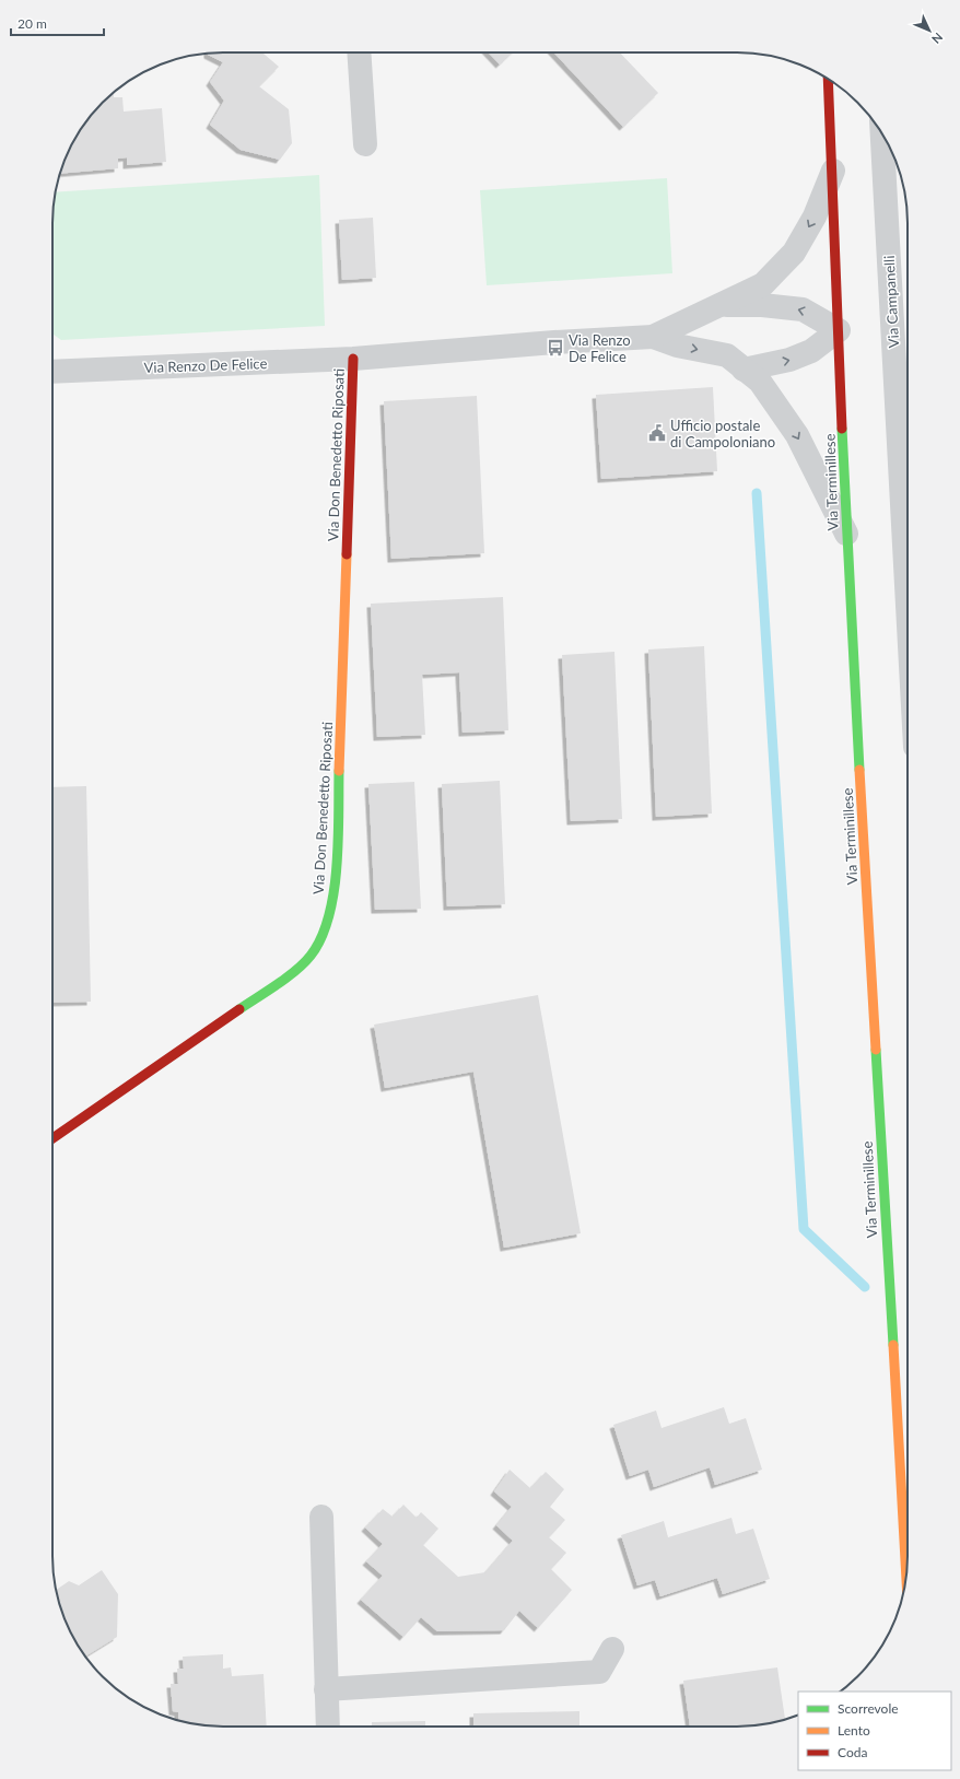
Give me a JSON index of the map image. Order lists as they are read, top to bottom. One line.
{"streets":{"main road":["Via Don Benedetto Riposati","Via Terminillese"],"street":["Via Campanelli","Via Renzo De Felice"]},"crossings":[["Via Renzo De Felice","Via Don Benedetto Riposati"],["Via Renzo De Felice","Via Terminillese"]],"places":{"bus stop":["Via Renzo De Felice"],"public building":["Ufficio postale di Campoloniano"]},"legend":["Scorrevole","Lento","Coda"],"scale_bar":"20 m","north":"bottom right"}
